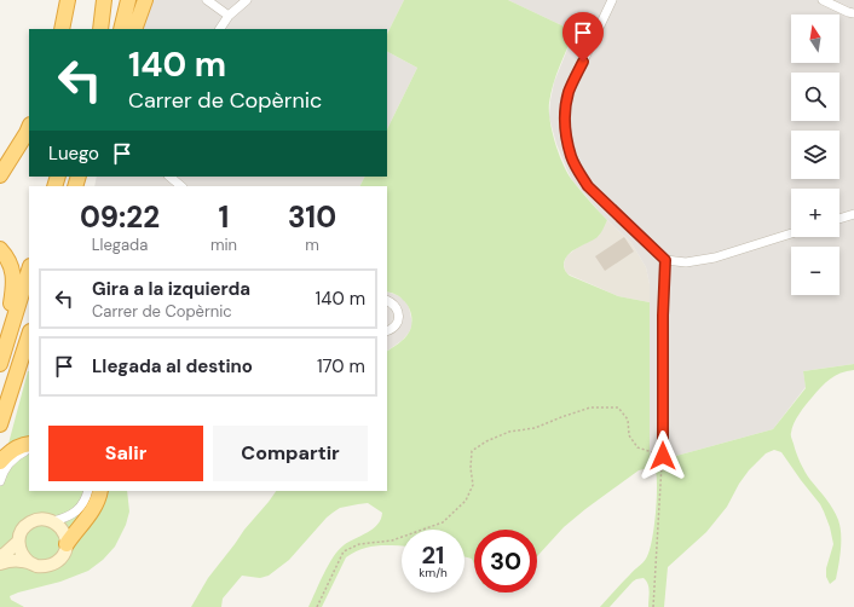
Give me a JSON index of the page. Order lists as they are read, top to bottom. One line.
{"north":"top","page":{"map_buttons":["+","−"],"turn":["140 m","Carrer de Copèrnic"],"then":"Luego","eta":["09:22","Llegada","1","min","310","m"],"list":[{"name":"Gira a la izquierda","note":"Carrer de Copèrnic","value":"140 m"},{"name":"Llegada al destino","value":"170 m"}],"buttons":["Salir","Compartir"],"speed":"21 km/h","limit":"30"}}
